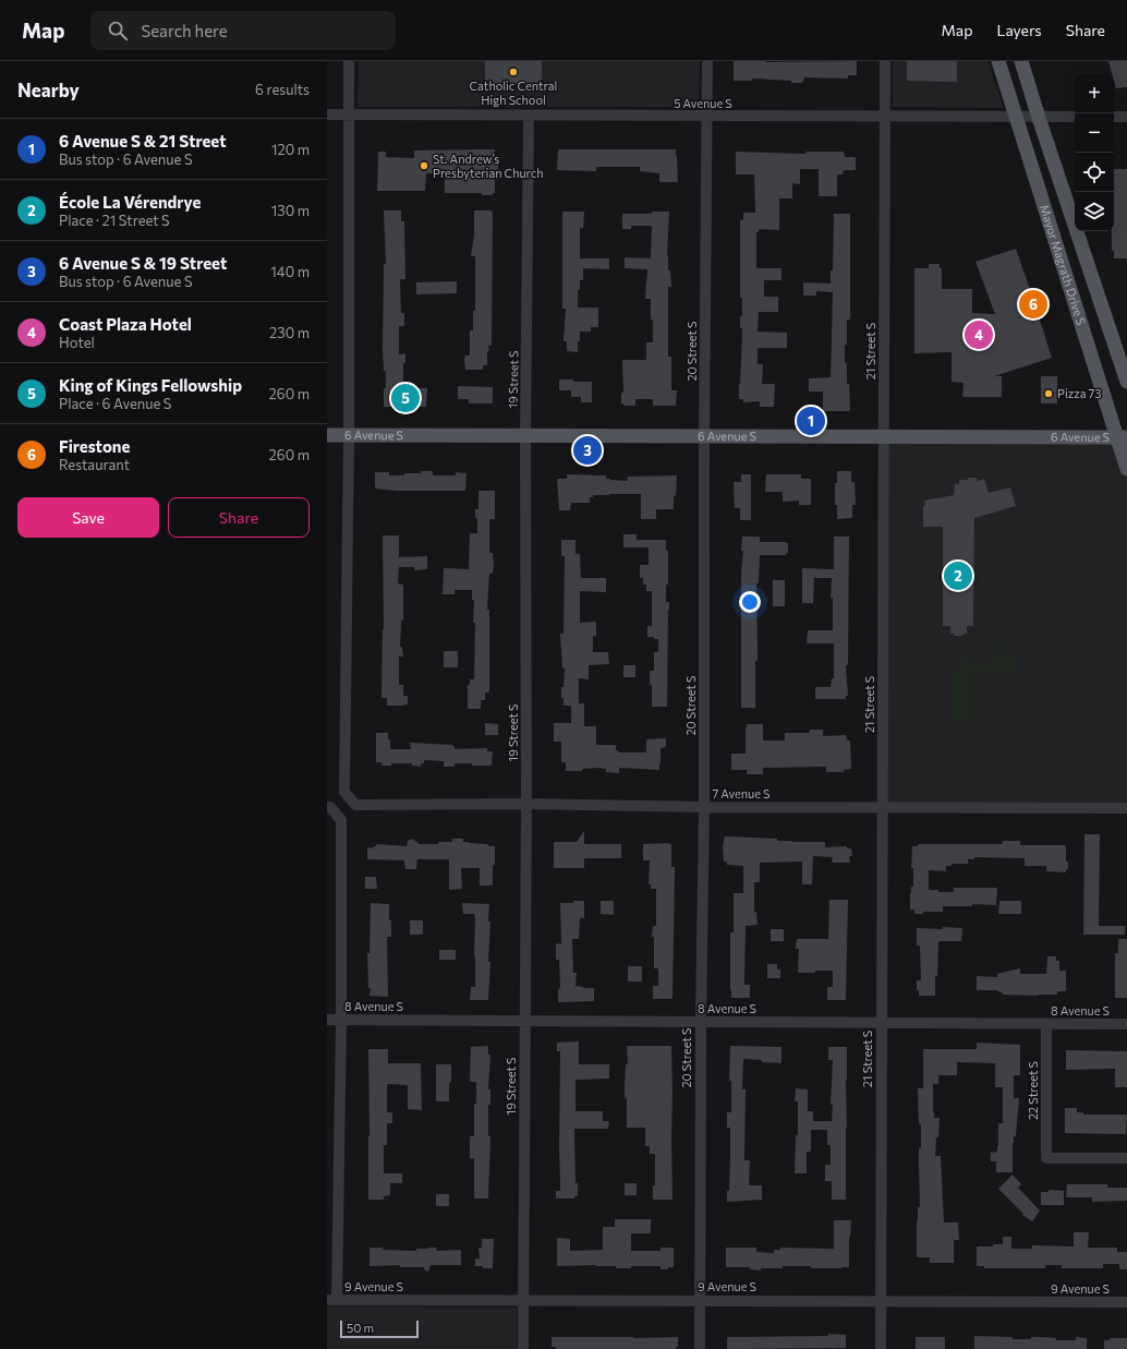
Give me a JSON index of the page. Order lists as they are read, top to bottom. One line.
{"streets":{"main road":["Mayor Magrath Drive S","6 Avenue S"],"street":["5 Avenue S","20 Street S","21 Street S","19 Street S","7 Avenue S","8 Avenue S","22 Street S","9 Avenue S"]},"crossings":[["5 Avenue S","Mayor Magrath Drive S"],["5 Avenue S","20 Street S"],["5 Avenue S","21 Street S"],["5 Avenue S","19 Street S"],["Mayor Magrath Drive S","6 Avenue S"],["20 Street S","6 Avenue S"],["20 Street S","7 Avenue S"],["20 Street S","8 Avenue S"],["20 Street S","9 Avenue S"],["21 Street S","6 Avenue S"],["21 Street S","7 Avenue S"],["21 Street S","8 Avenue S"],["21 Street S","9 Avenue S"],["19 Street S","6 Avenue S"],["19 Street S","7 Avenue S"],["19 Street S","8 Avenue S"],["19 Street S","9 Avenue S"],["6 Avenue S","7 Avenue S"],["8 Avenue S","22 Street S"]],"places":["Catholic Central High School","St. Andrew’s Presbyterian Church","Pizza 73"],"scale_bar":"50 m","page":{"header":"Map","search":"Search here","nav":["Map","Layers","Share"],"heading":["Nearby","6 results"],"map_buttons":["+","−"],"list":[{"mark":"1","name":"6 Avenue S & 21 Street","note":"Bus stop · 6 Avenue S","value":"120 m"},{"mark":"2","name":"École La Vérendrye","note":"Place · 21 Street S","value":"130 m"},{"mark":"3","name":"6 Avenue S & 19 Street","note":"Bus stop · 6 Avenue S","value":"140 m"},{"mark":"4","name":"Coast Plaza Hotel","note":"Hotel","value":"230 m"},{"mark":"5","name":"King of Kings Fellowship","note":"Place · 6 Avenue S","value":"260 m"},{"mark":"6","name":"Firestone","note":"Restaurant","value":"260 m"}],"pins":["6","4","5","1","3","2"],"buttons":["Save","Share"],"scale":"50 m"}}
